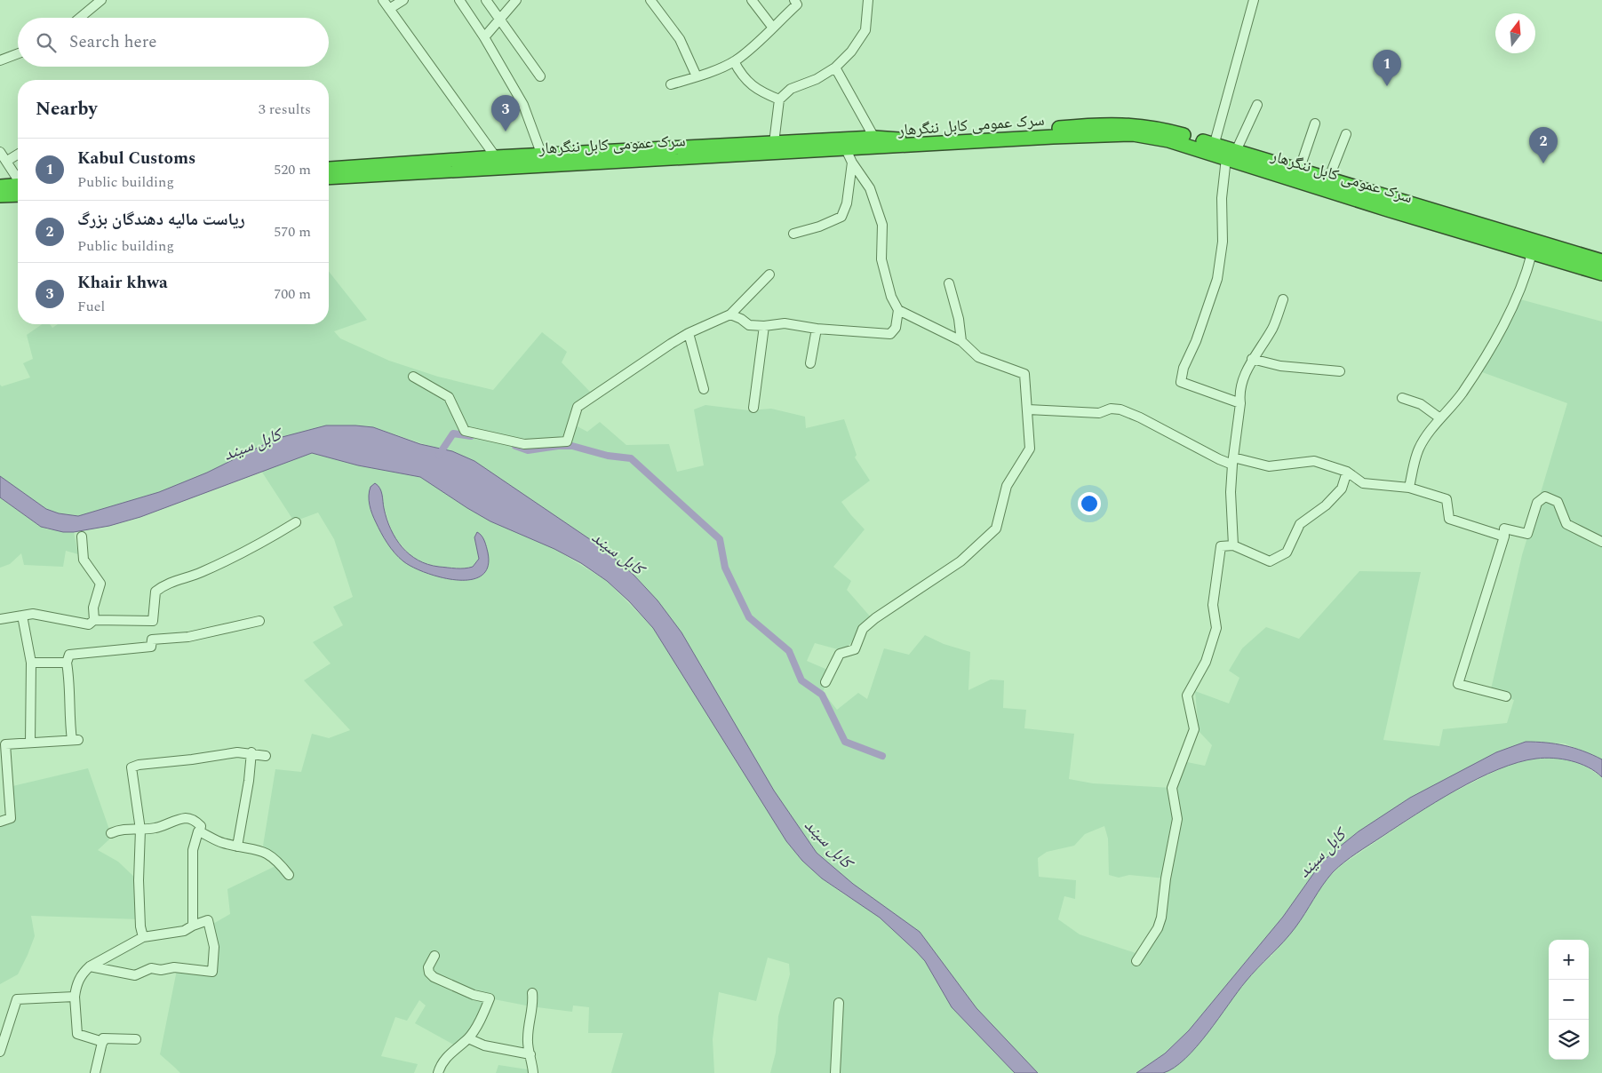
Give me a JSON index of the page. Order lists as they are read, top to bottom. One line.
{"streets":{"highway":["سرک عمومی کابل ننگرهار"]},"water":["کابل سيند"],"north":"top","page":{"search":"Search here","pins":["1","3","2"],"heading":["Nearby","3 results"],"list":[{"mark":"1","name":"Kabul Customs","note":"Public building","value":"520 m"},{"mark":"2","name":"ریاست مالیه دهندگان بزرگ","note":"Public building","value":"570 m"},{"mark":"3","name":"Khair khwa","note":"Fuel","value":"700 m"}],"map_buttons":["+","−"]}}
